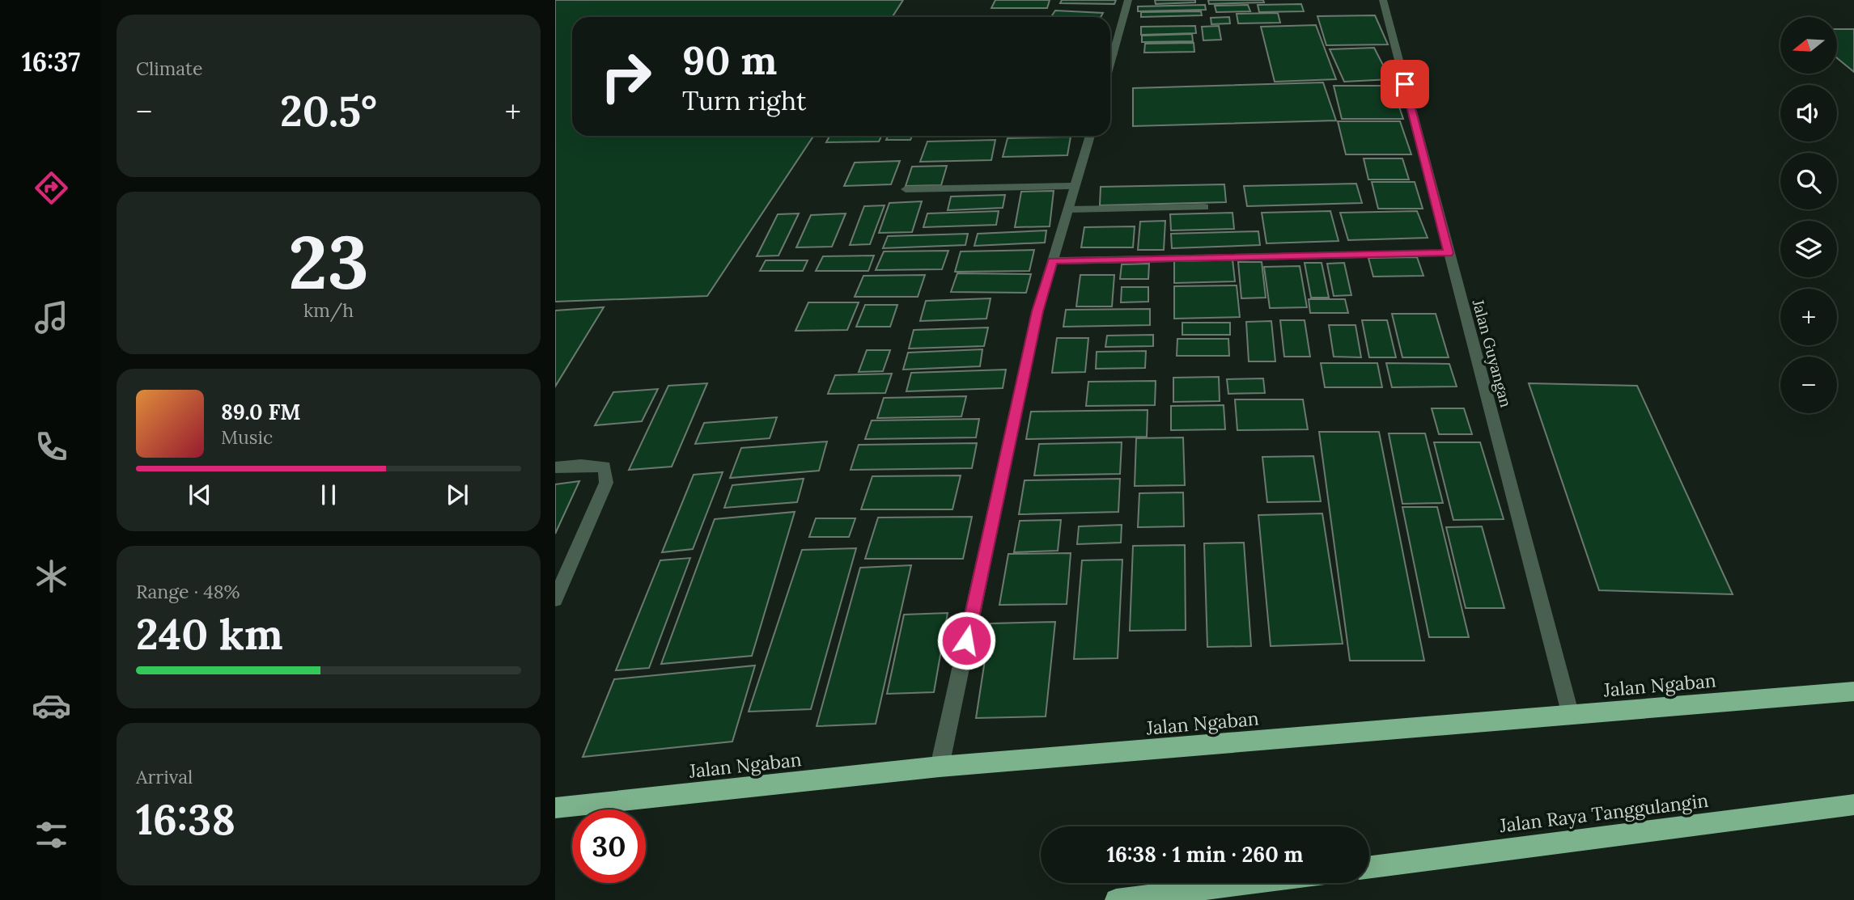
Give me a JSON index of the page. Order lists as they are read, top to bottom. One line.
{"streets":{"highway":["Jalan Ngaban","Jalan Raya Tanggulangin"],"street":["Jalan Guyangan"]},"crossings":[["Jalan Guyangan","Jalan Ngaban"]],"north":"left","page":{"tabs":"16:37","tile":["Climate",["23","km/h"],["Range · 48%","240 km"],["Arrival","16:38"]],"map_buttons":["+","−"],"turn":["90 m","Turn right"],"heat":["−","20.5°","+"],"song":["89.0 FM","Music"],"limit":"30","trip":"16:38 · 1 min · 260 m"}}
